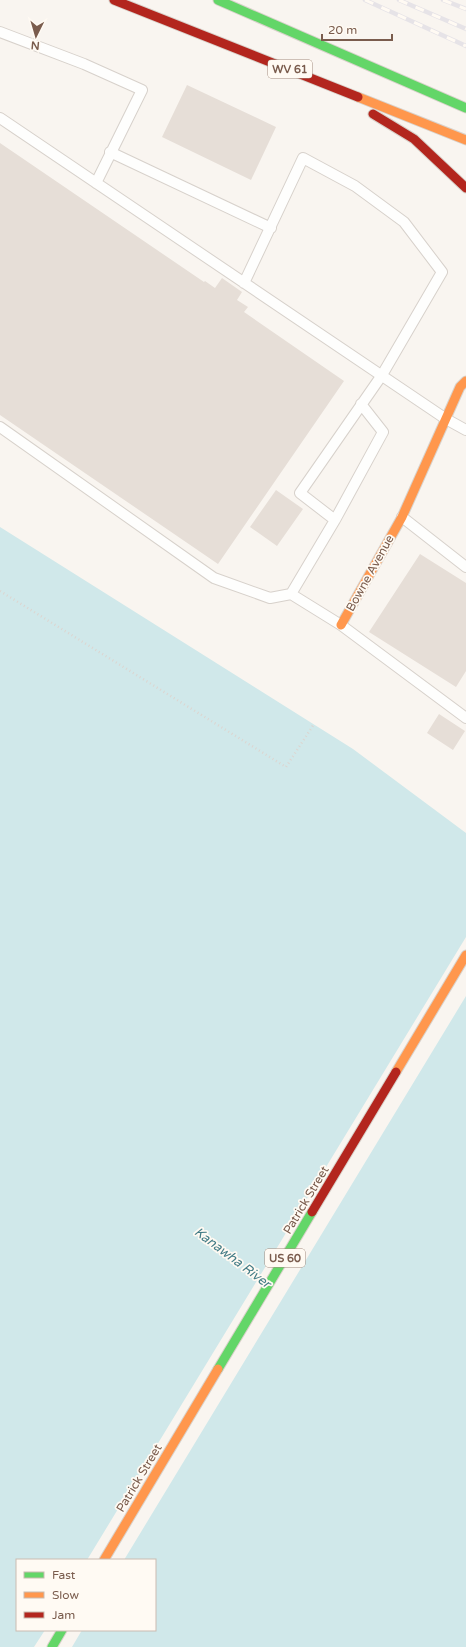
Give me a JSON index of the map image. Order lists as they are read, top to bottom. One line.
{"streets":{"main road":["WV 61","Bowne Avenue","Patrick Street","US 60"]},"water":["Kanawha River"],"legend":["Fast","Slow","Jam"],"scale_bar":"20 m","north":"bottom"}
